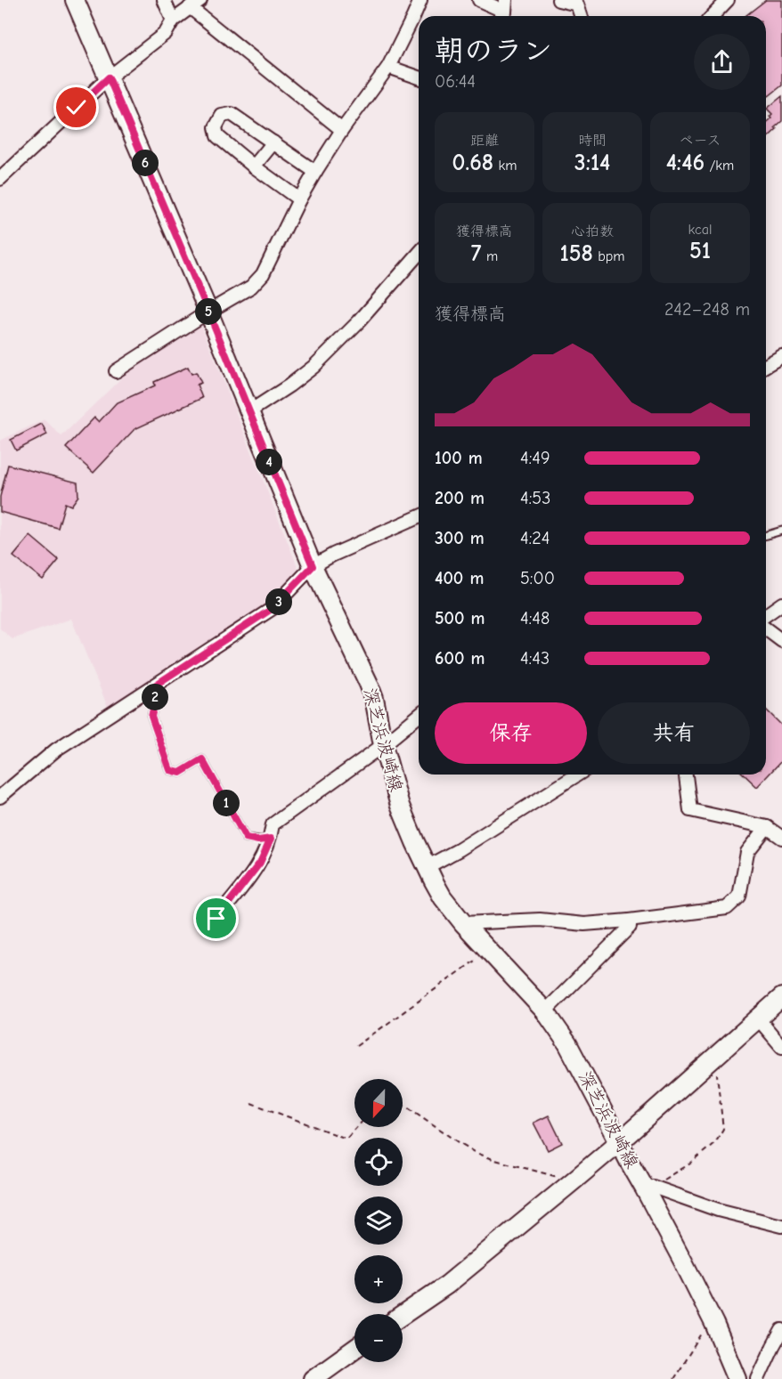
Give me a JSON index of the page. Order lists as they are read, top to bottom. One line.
{"streets":{"main road":["深芝浜波崎線"]},"north":"bottom","page":{"heading":["朝のラン","06:44"],"stats":[["距離","0.68 km"],["時間","3:14"],["ペース","4:46 /km"],["獲得標高","7 m"],["心拍数","158 bpm"],["kcal","51"]],"pins":["6","5","4","3","2","1"],"chart":["獲得標高","242–248 m"],"list":[{"name":"100 m","note":"4:49"},{"name":"200 m","note":"4:53"},{"name":"300 m","note":"4:24"},{"name":"400 m","note":"5:00"},{"name":"500 m","note":"4:48"},{"name":"600 m","note":"4:43"}],"buttons":["保存","共有"],"map_buttons":["+","−"]}}
